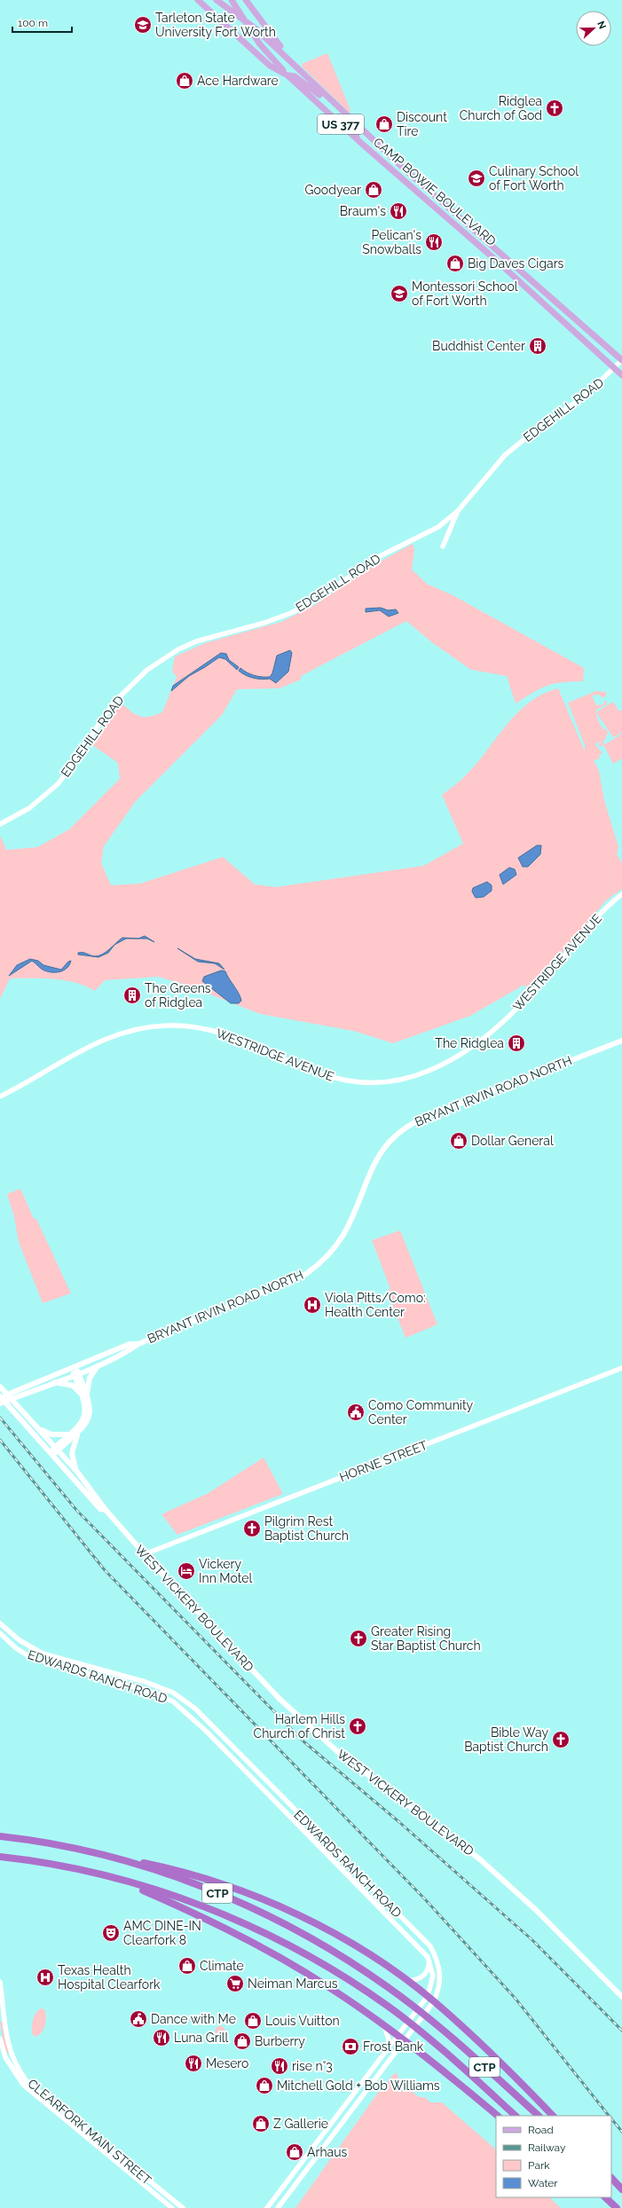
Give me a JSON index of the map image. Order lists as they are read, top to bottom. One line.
{"streets":{"highway":["CTP"],"main road":["US 377","CAMP BOWIE BOULEVARD","BRYANT IRVIN ROAD NORTH","WEST VICKERY BOULEVARD"],"street":["EDGEHILL ROAD","WESTRIDGE AVENUE","HORNE STREET","EDWARDS RANCH ROAD","CLEARFORK MAIN STREET"]},"crossings":[["CAMP BOWIE BOULEVARD","EDGEHILL ROAD"],["HORNE STREET","WEST VICKERY BOULEVARD"]],"places":{"school or university":["Tarleton State University Fort Worth","Culinary School of Fort Worth","Montessori School of Fort Worth"],"shop":["Ace Hardware","Discount Tire","Goodyear","Big Daves Cigars","Dollar General","Climate","Louis Vuitton","Burberry","Mitchell Gold + Bob Williams","Z Gallerie","Arhaus"],"church":["Ridglea Church of God","Pilgrim Rest Baptist Church","Greater Rising Star Baptist Church","Harlem Hills Church of Christ","Bible Way Baptist Church"],"restaurant":["Braum's","Pelican's Snowballs","Luna Grill","Mesero","rise n°3"],"building":["Buddhist Center","The Greens of Ridglea","The Ridglea"],"hospital":["Viola Pitts/Como: Health Center","Texas Health Hospital Clearfork"],"public building":["Como Community Center","Dance with Me"],"hotel":["Vickery Inn Motel"],"theatre":["AMC DINE-IN Clearfork 8"],"supermarket":["Neiman Marcus"],"bank":["Frost Bank"]},"legend":["Road","Railway","Park","Water"],"scale_bar":"100 m","north":"right"}
